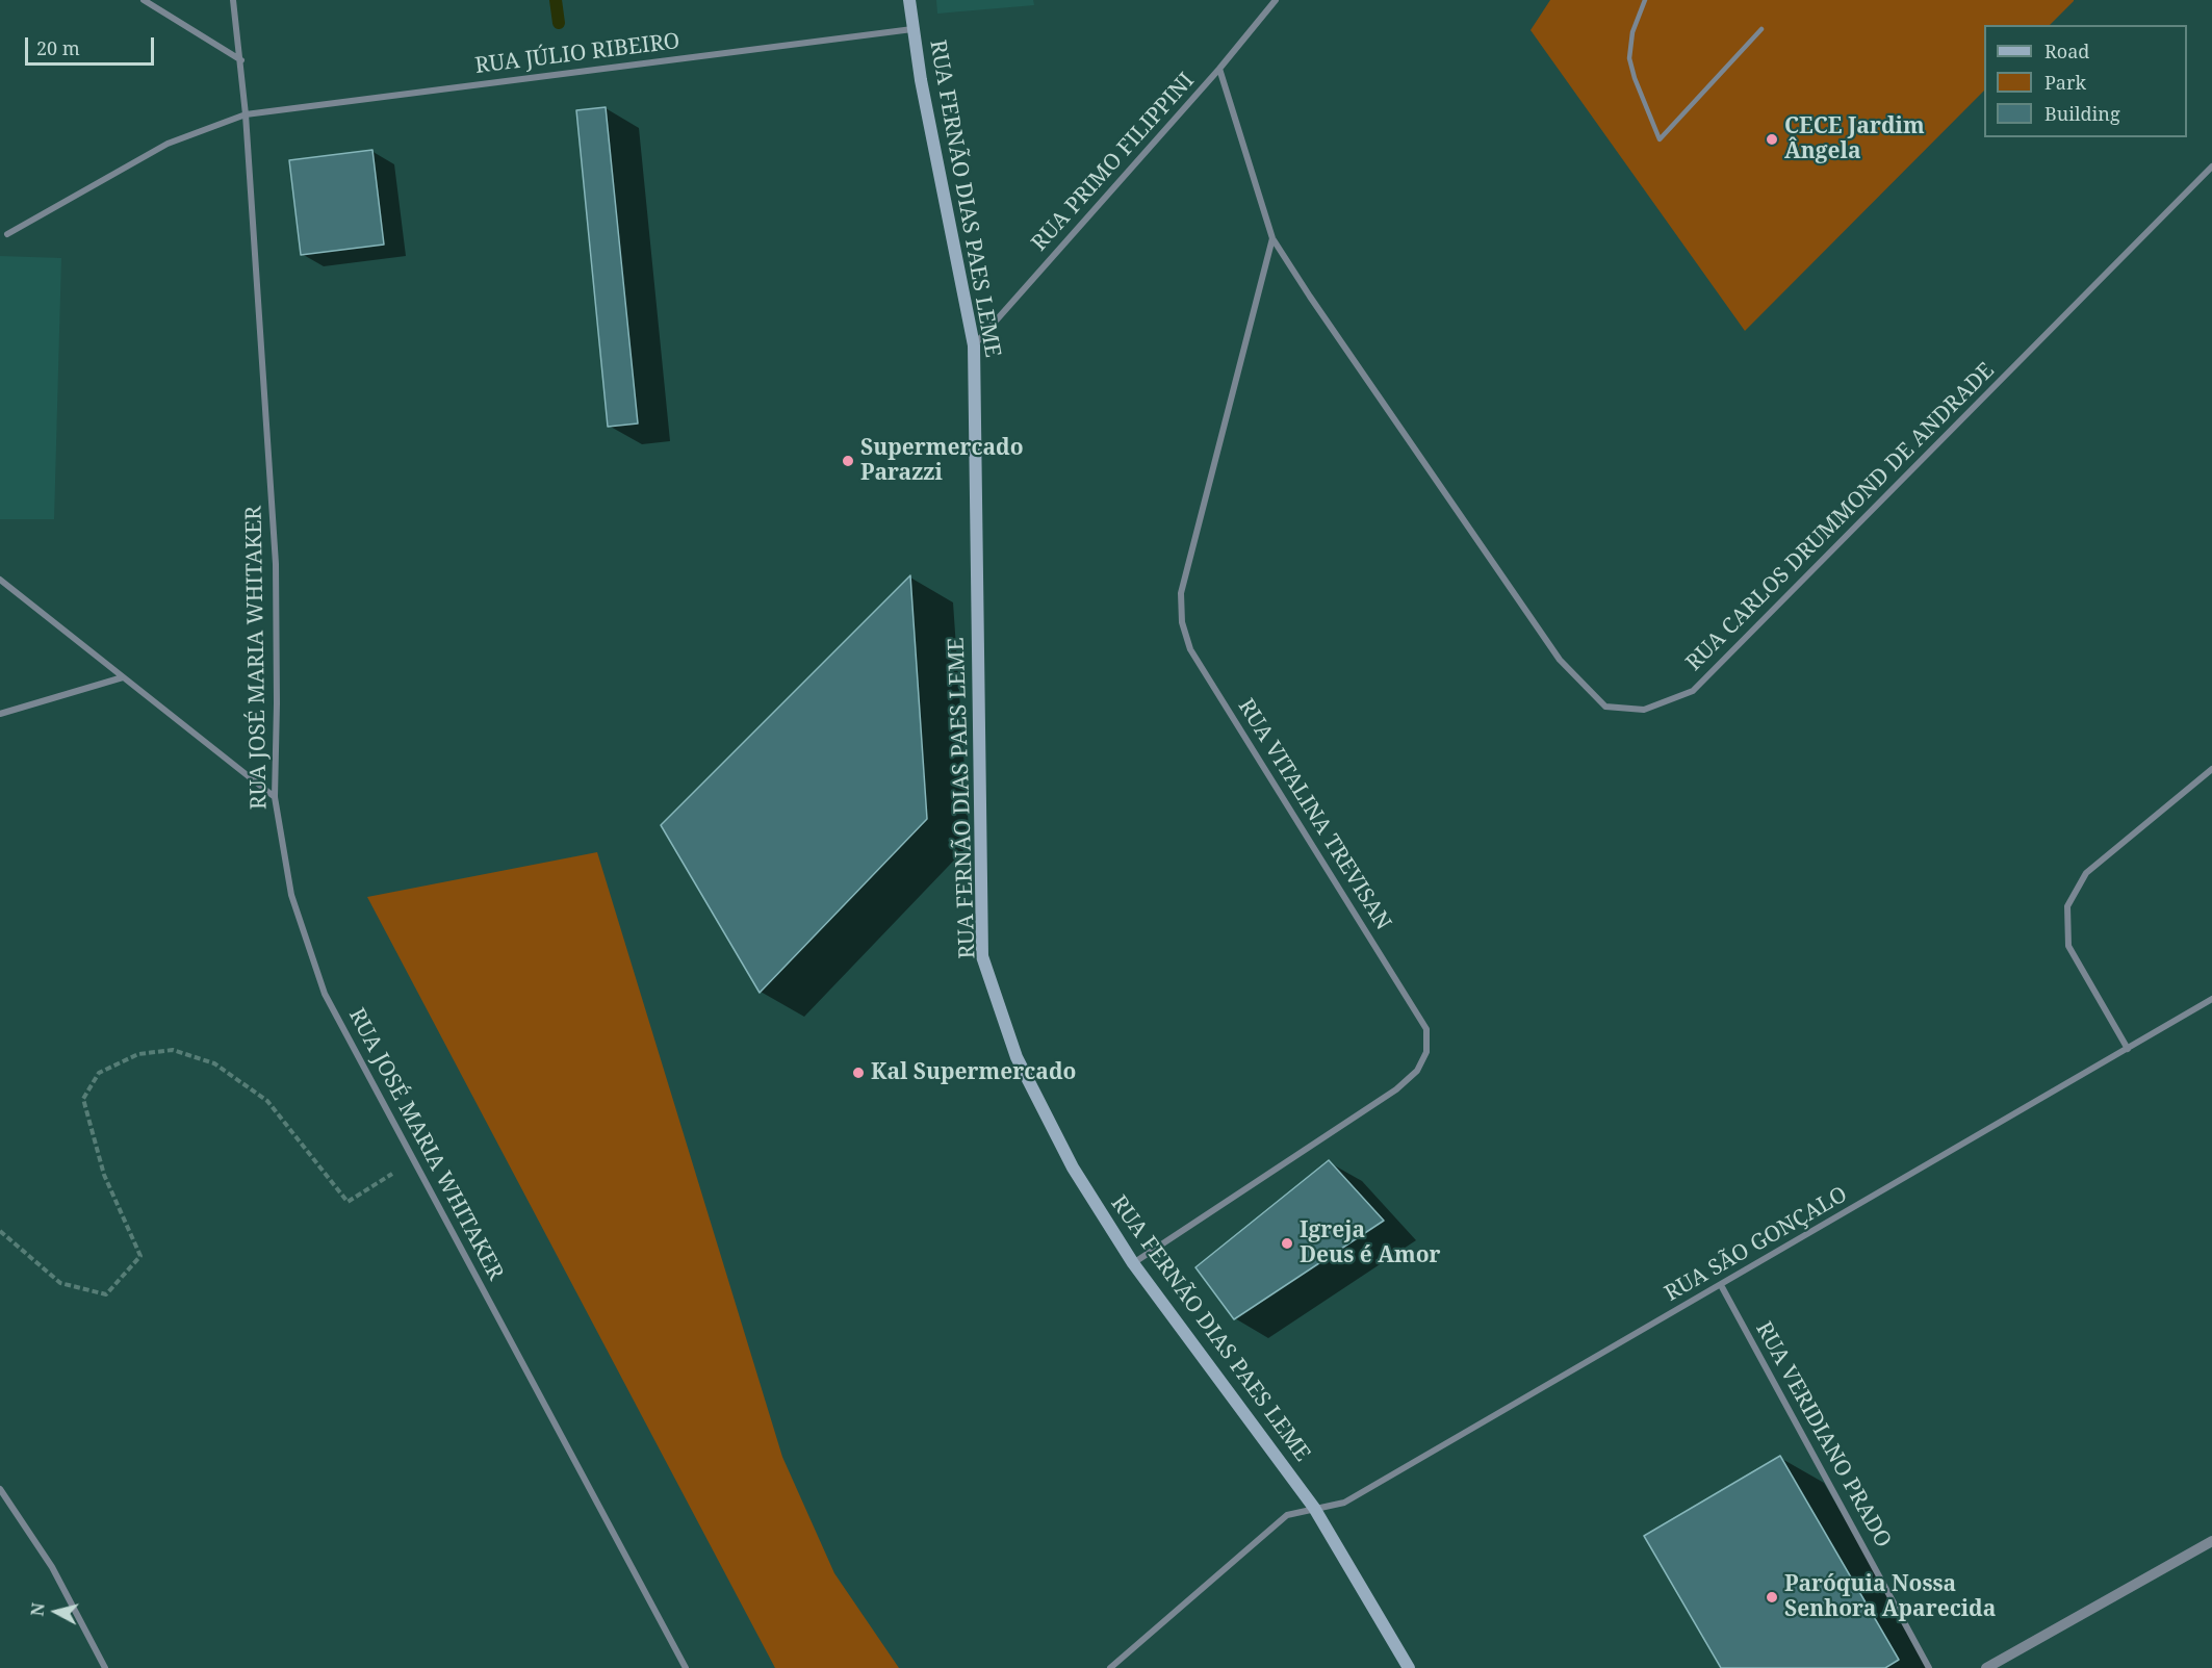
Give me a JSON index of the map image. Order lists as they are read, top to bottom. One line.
{"streets":{"main road":["RUA FERNÃO DIAS PAES LEME"],"street":["RUA JÚLIO RIBEIRO","RUA PRIMO FILIPPINI","RUA CARLOS DRUMMOND DE ANDRADE","RUA JOSÉ MARIA WHITAKER","RUA VITALINA TREVISAN","RUA SÃO GONÇALO","RUA VERIDIANO PRADO"]},"crossings":[["RUA JÚLIO RIBEIRO","RUA FERNÃO DIAS PAES LEME"],["RUA JÚLIO RIBEIRO","RUA JOSÉ MARIA WHITAKER"],["RUA PRIMO FILIPPINI","RUA FERNÃO DIAS PAES LEME"],["RUA PRIMO FILIPPINI","RUA CARLOS DRUMMOND DE ANDRADE"],["RUA FERNÃO DIAS PAES LEME","RUA VITALINA TREVISAN"],["RUA FERNÃO DIAS PAES LEME","RUA SÃO GONÇALO"],["RUA CARLOS DRUMMOND DE ANDRADE","RUA VITALINA TREVISAN"],["RUA SÃO GONÇALO","RUA VERIDIANO PRADO"]],"places":["CECE Jardim Ângela","Supermercado Parazzi","Kal Supermercado","Igreja Deus é Amor","Paróquia Nossa Senhora Aparecida"],"legend":["Road","Park","Building"],"scale_bar":"20 m","north":"left"}
